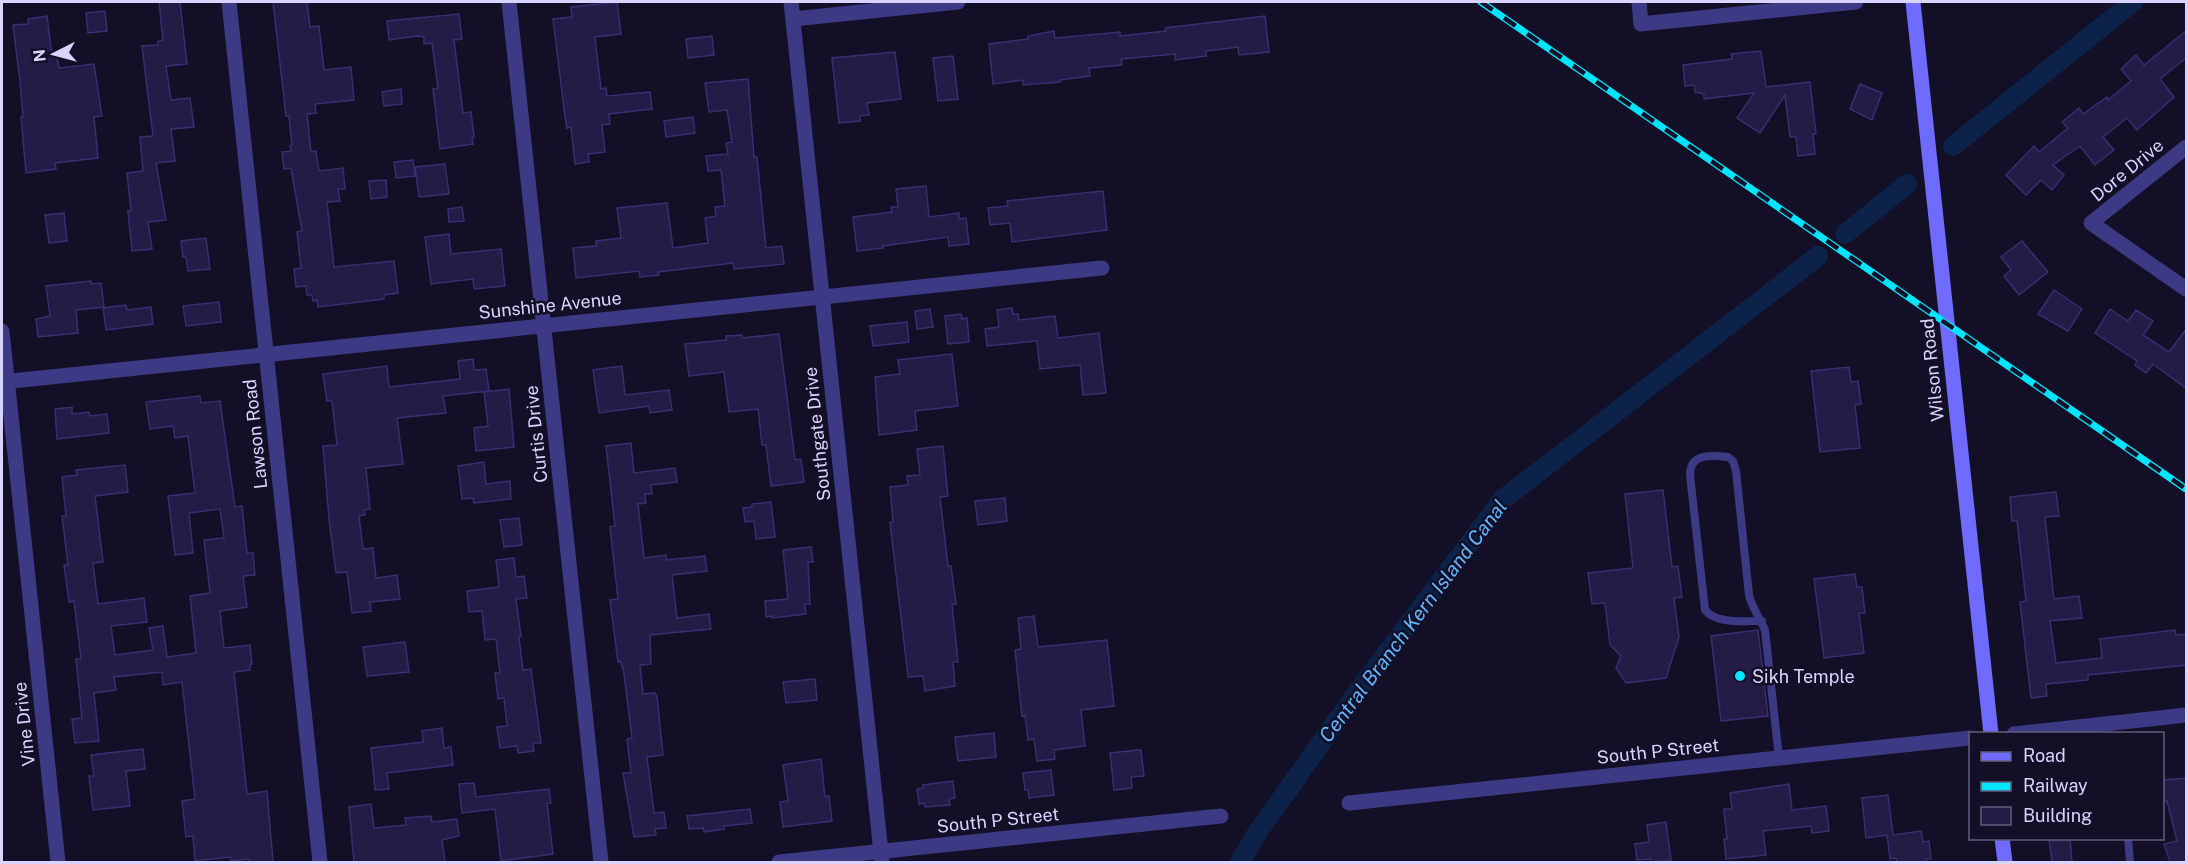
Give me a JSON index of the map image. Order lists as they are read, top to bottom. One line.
{"streets":{"street":["Dore Drive","Sunshine Avenue","Wilson Road","Lawson Road","Curtis Drive","Southgate Drive","Vine Drive","South P Street"]},"crossings":[["Sunshine Avenue","Lawson Road"],["Sunshine Avenue","Curtis Drive"],["Sunshine Avenue","Southgate Drive"],["Sunshine Avenue","Vine Drive"],["Southgate Drive","South P Street"]],"water":["Central Branch Kern Island Canal"],"places":["Sikh Temple"],"legend":["Road","Railway","Building"],"north":"left"}
